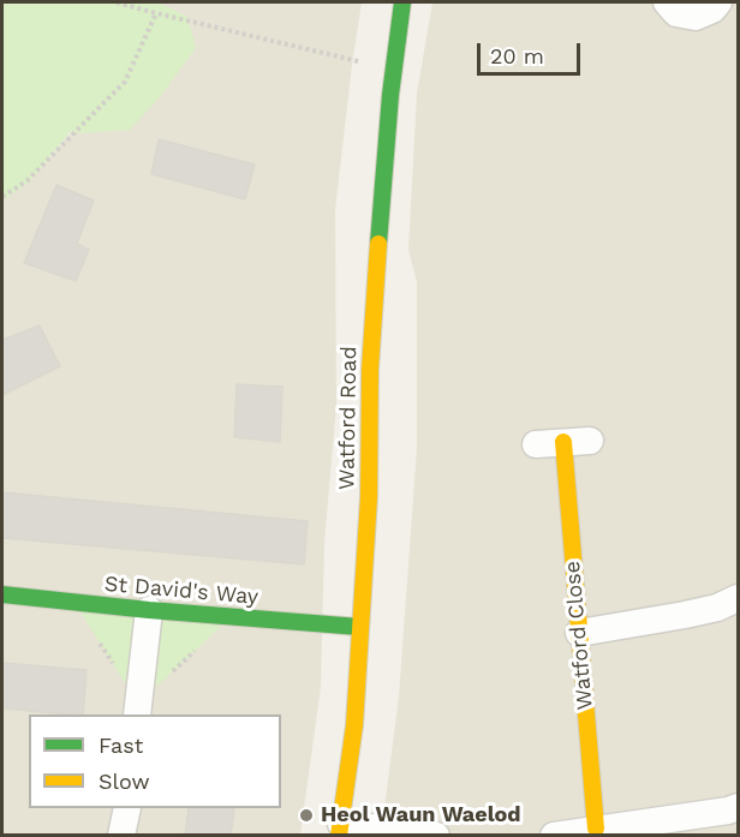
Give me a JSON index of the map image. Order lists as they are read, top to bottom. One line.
{"streets":{"street":["Watford Road","St David's Way","Watford Close"]},"crossings":[["Watford Road","St David's Way"]],"places":["Heol Waun Waelod"],"legend":["Fast","Slow"],"scale_bar":"20 m"}
